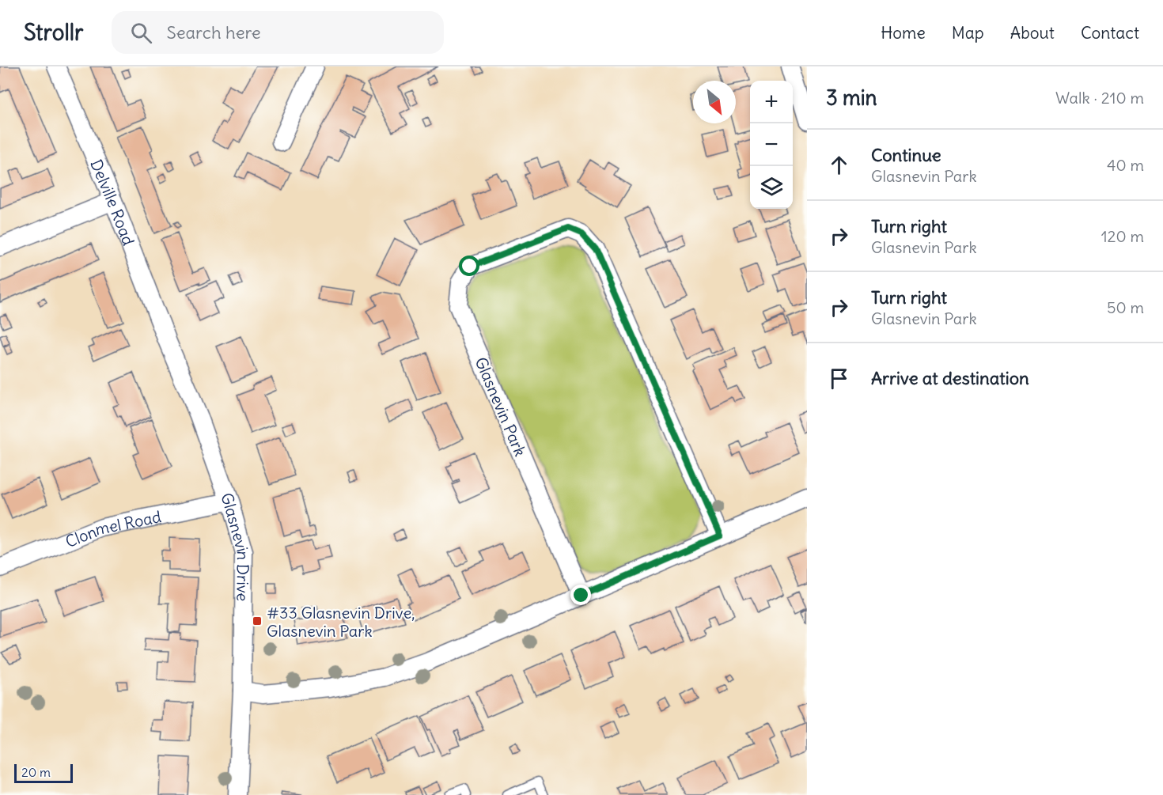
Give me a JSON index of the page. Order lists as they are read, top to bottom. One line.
{"streets":{"street":["Delville Road","Glasnevin Park","Clonmel Road","Glasnevin Drive"]},"crossings":[["Delville Road","Glasnevin Drive"],["Clonmel Road","Glasnevin Drive"]],"places":{"transit":["#33 Glasnevin Drive, Glasnevin Park"]},"scale_bar":"20 m","north":"bottom right","page":{"header":"Strollr","search":"Search here","nav":["Home","Map","About","Contact"],"heading":["3 min","Walk · 210 m"],"map_buttons":["+","−"],"list":[["Continue","Glasnevin Park","40 m"],["Turn right","Glasnevin Park","120 m"],["Turn right","Glasnevin Park","50 m"],"Arrive at destination"],"scale":"20 m"}}
